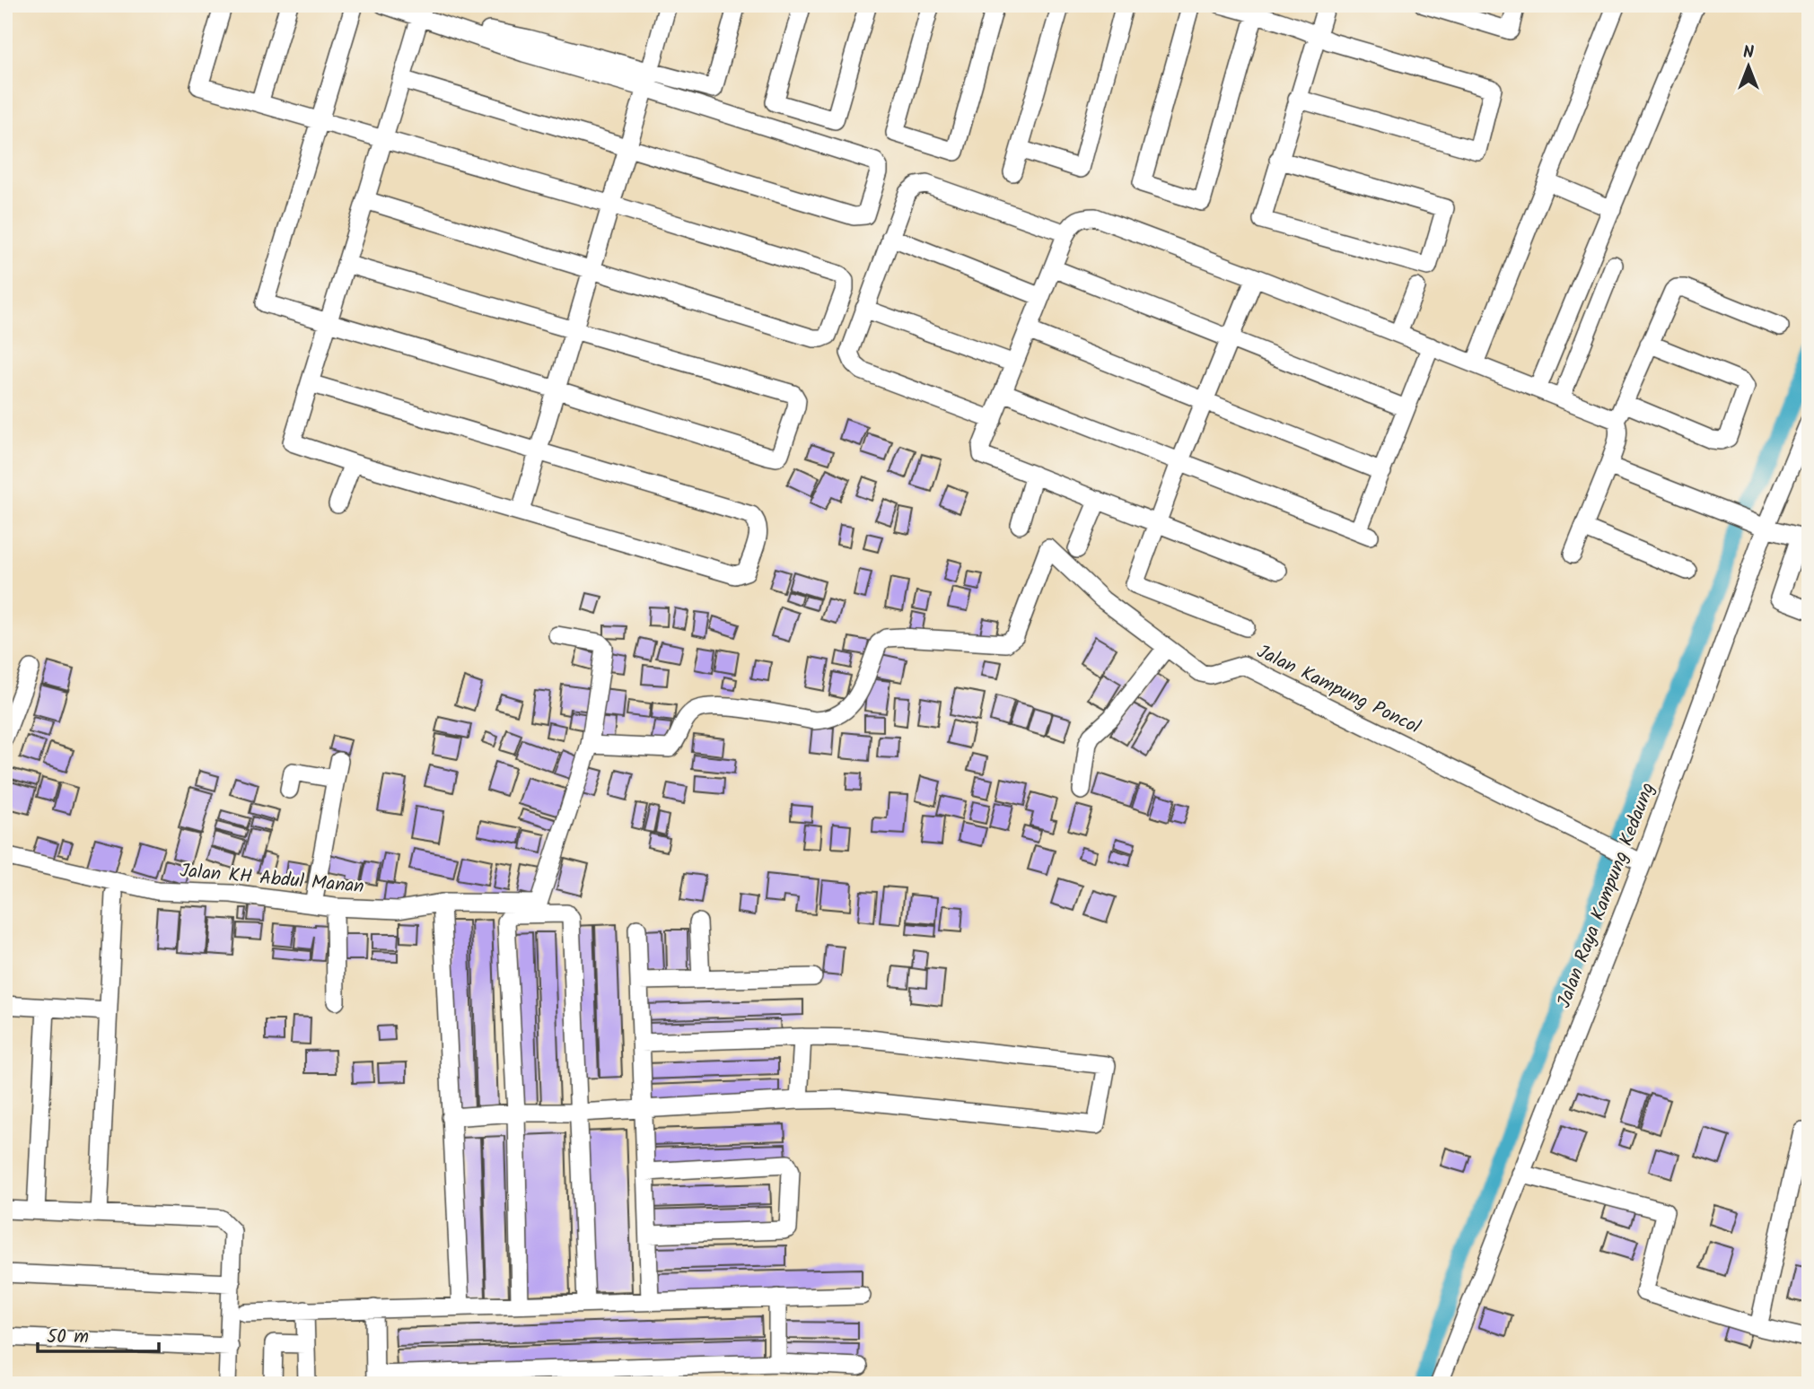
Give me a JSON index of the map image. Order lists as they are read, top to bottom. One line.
{"streets":{"street":["Jalan Kampung Poncol","Jalan KH Abdul Manan","Jalan Raya Kampung Kedaung"]},"crossings":[["Jalan Kampung Poncol","Jalan KH Abdul Manan"],["Jalan Kampung Poncol","Jalan Raya Kampung Kedaung"]],"scale_bar":"50 m","north":"top"}
